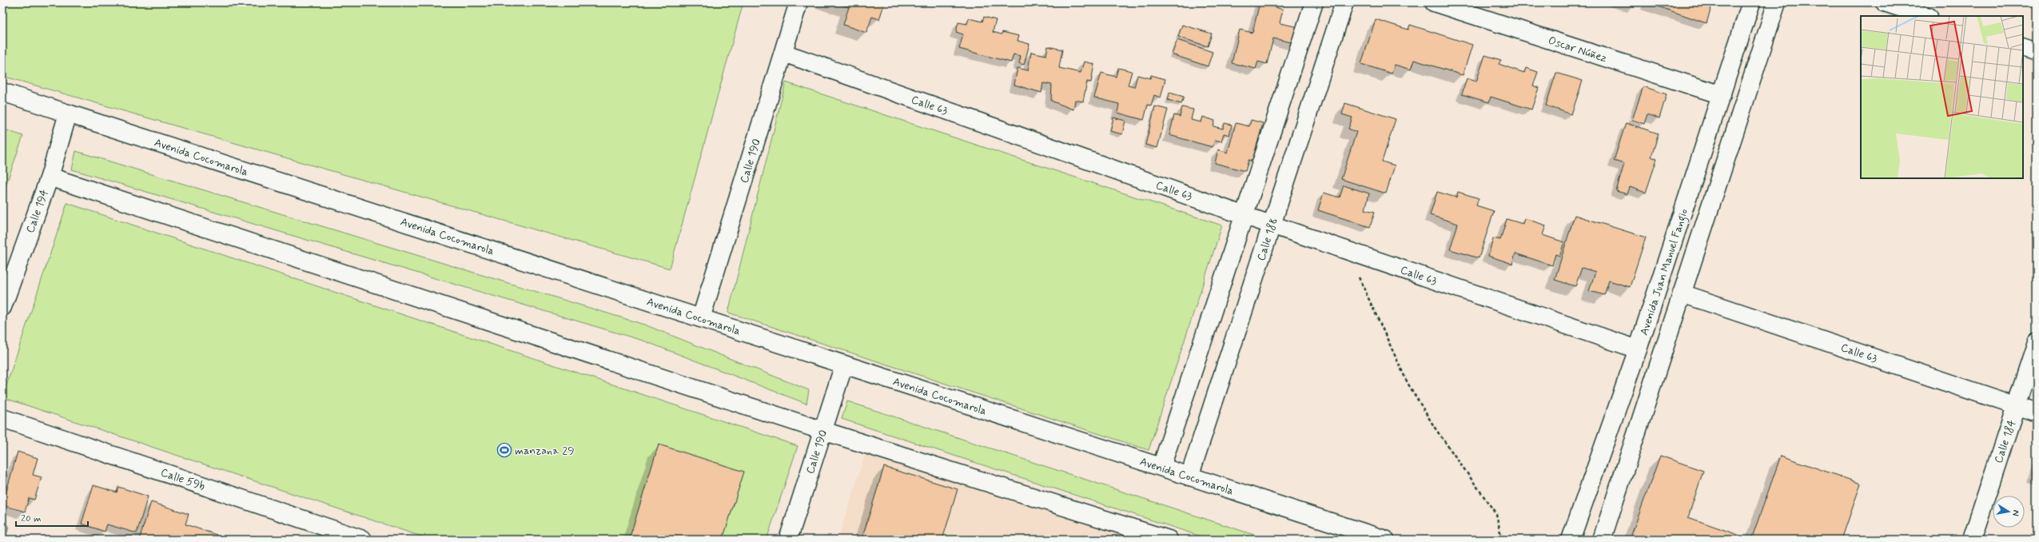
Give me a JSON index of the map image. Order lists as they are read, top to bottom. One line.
{"streets":{"street":["Oscar Núñez","Calle 63","Avenida Cocomarola","Calle 190","Calle 194","Calle 188","Avenida Juan Manuel Fangio","Calle 184","Calle 59b"]},"crossings":[["Oscar Núñez","Avenida Juan Manuel Fangio"],["Calle 63","Calle 190"],["Calle 63","Calle 188"],["Calle 63","Avenida Juan Manuel Fangio"],["Calle 63","Calle 184"],["Avenida Cocomarola","Calle 190"],["Avenida Cocomarola","Calle 194"],["Avenida Cocomarola","Calle 188"]],"places":{"sports":["manzana 29"]},"scale_bar":"20 m","north":"right"}
